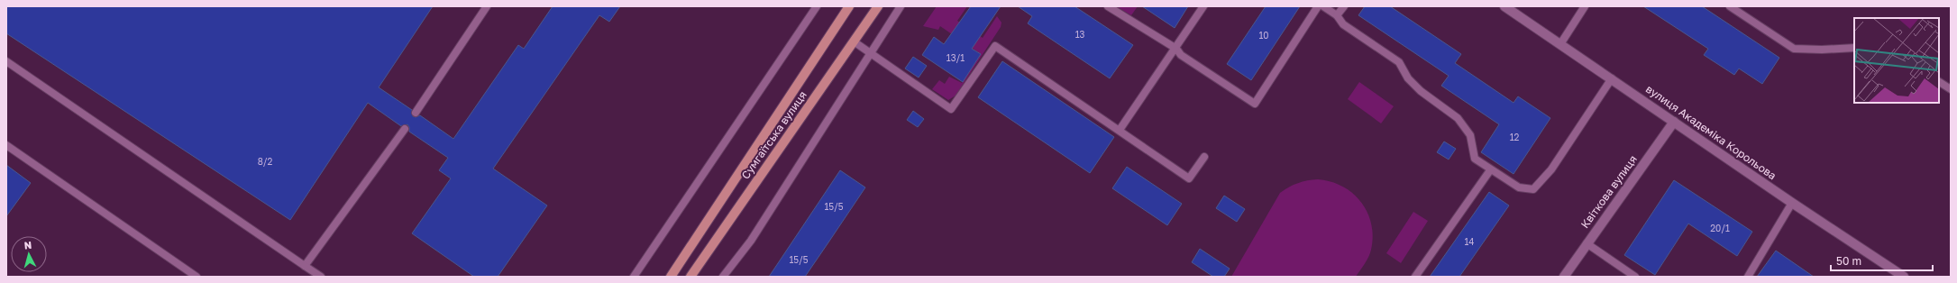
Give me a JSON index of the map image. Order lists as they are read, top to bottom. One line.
{"streets":{"main road":["Сумгаїтська вулиця"],"street":["вулиця Академіка Корольова","Квіткова вулиця"]},"crossings":[["вулиця Академіка Корольова","Квіткова вулиця"]],"house_numbers":["13","10","13/1","12","8/2","15/5","20/1","14","15/5"],"scale_bar":"50 m","north":"top"}
